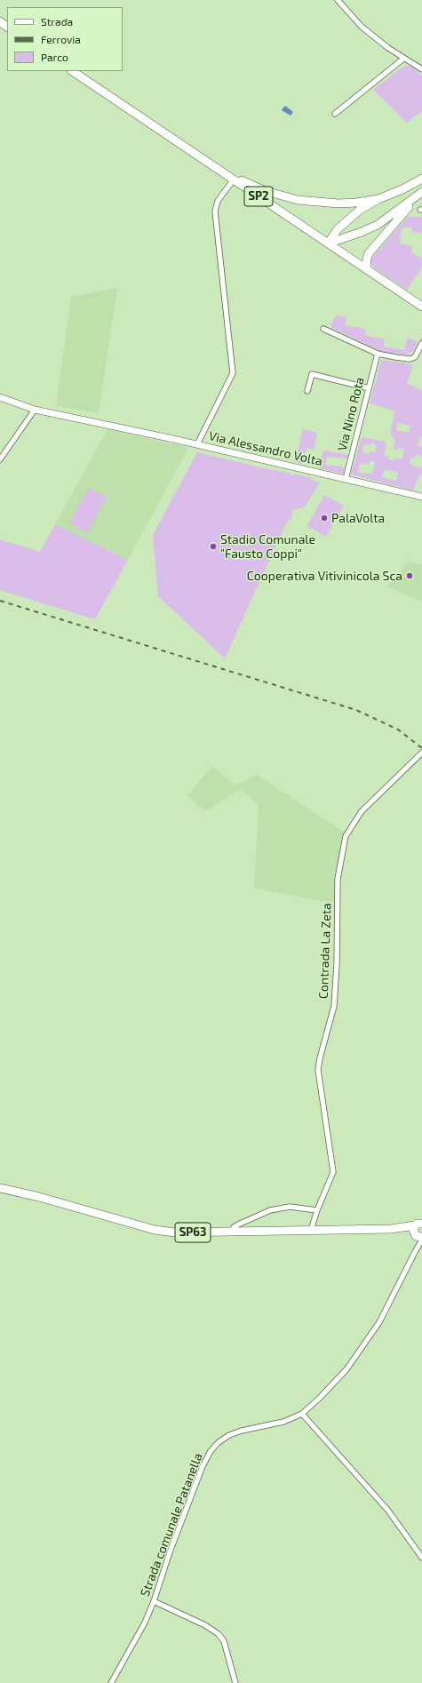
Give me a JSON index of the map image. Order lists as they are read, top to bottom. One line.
{"streets":{"main road":["SP2","SP63"],"street":["Via Nino Rota","Via Alessandro Volta","Contrada La Zeta","Strada comunale Patanella"]},"crossings":[["Via Nino Rota","Via Alessandro Volta"],["Contrada La Zeta","SP63"],["SP63","Strada comunale Patanella"]],"places":["PalaVolta","Stadio Comunale \"Fausto Coppi\"","Cooperativa Vitivinicola Sca"],"legend":["Strada","Ferrovia","Parco"]}
